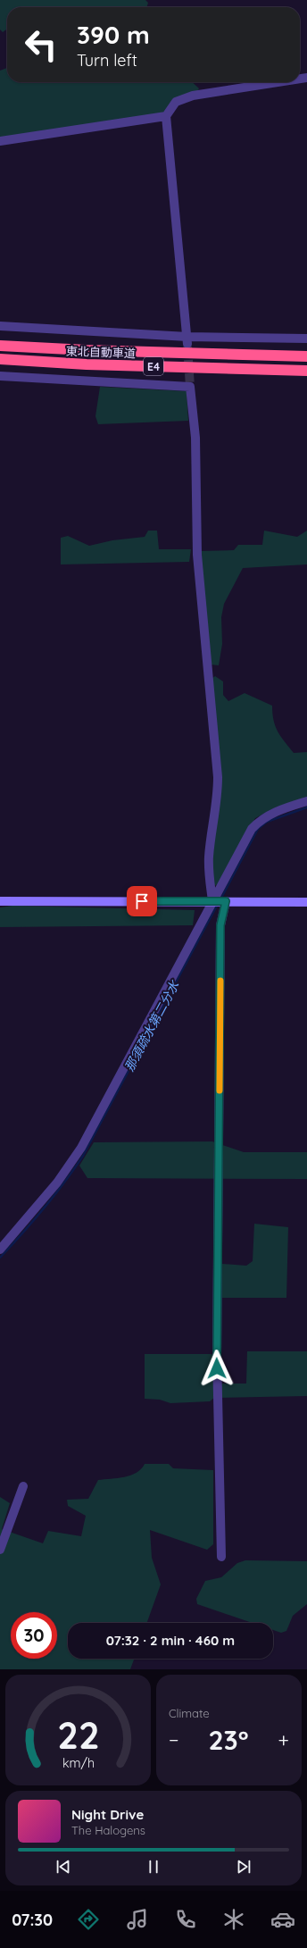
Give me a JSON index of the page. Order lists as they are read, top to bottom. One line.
{"streets":{"highway":["東北自動車道","E4"]},"water":["那須疏水第二分水"],"page":{"turn":["390 m","Turn left"],"limit":"30","trip":"07:32 · 2 min · 460 m","tile":"Climate","heat":["−","23°","+"],"song":["Night Drive","The Halogens"],"tabs":"07:30","gauge":["22","km/h"]}}
